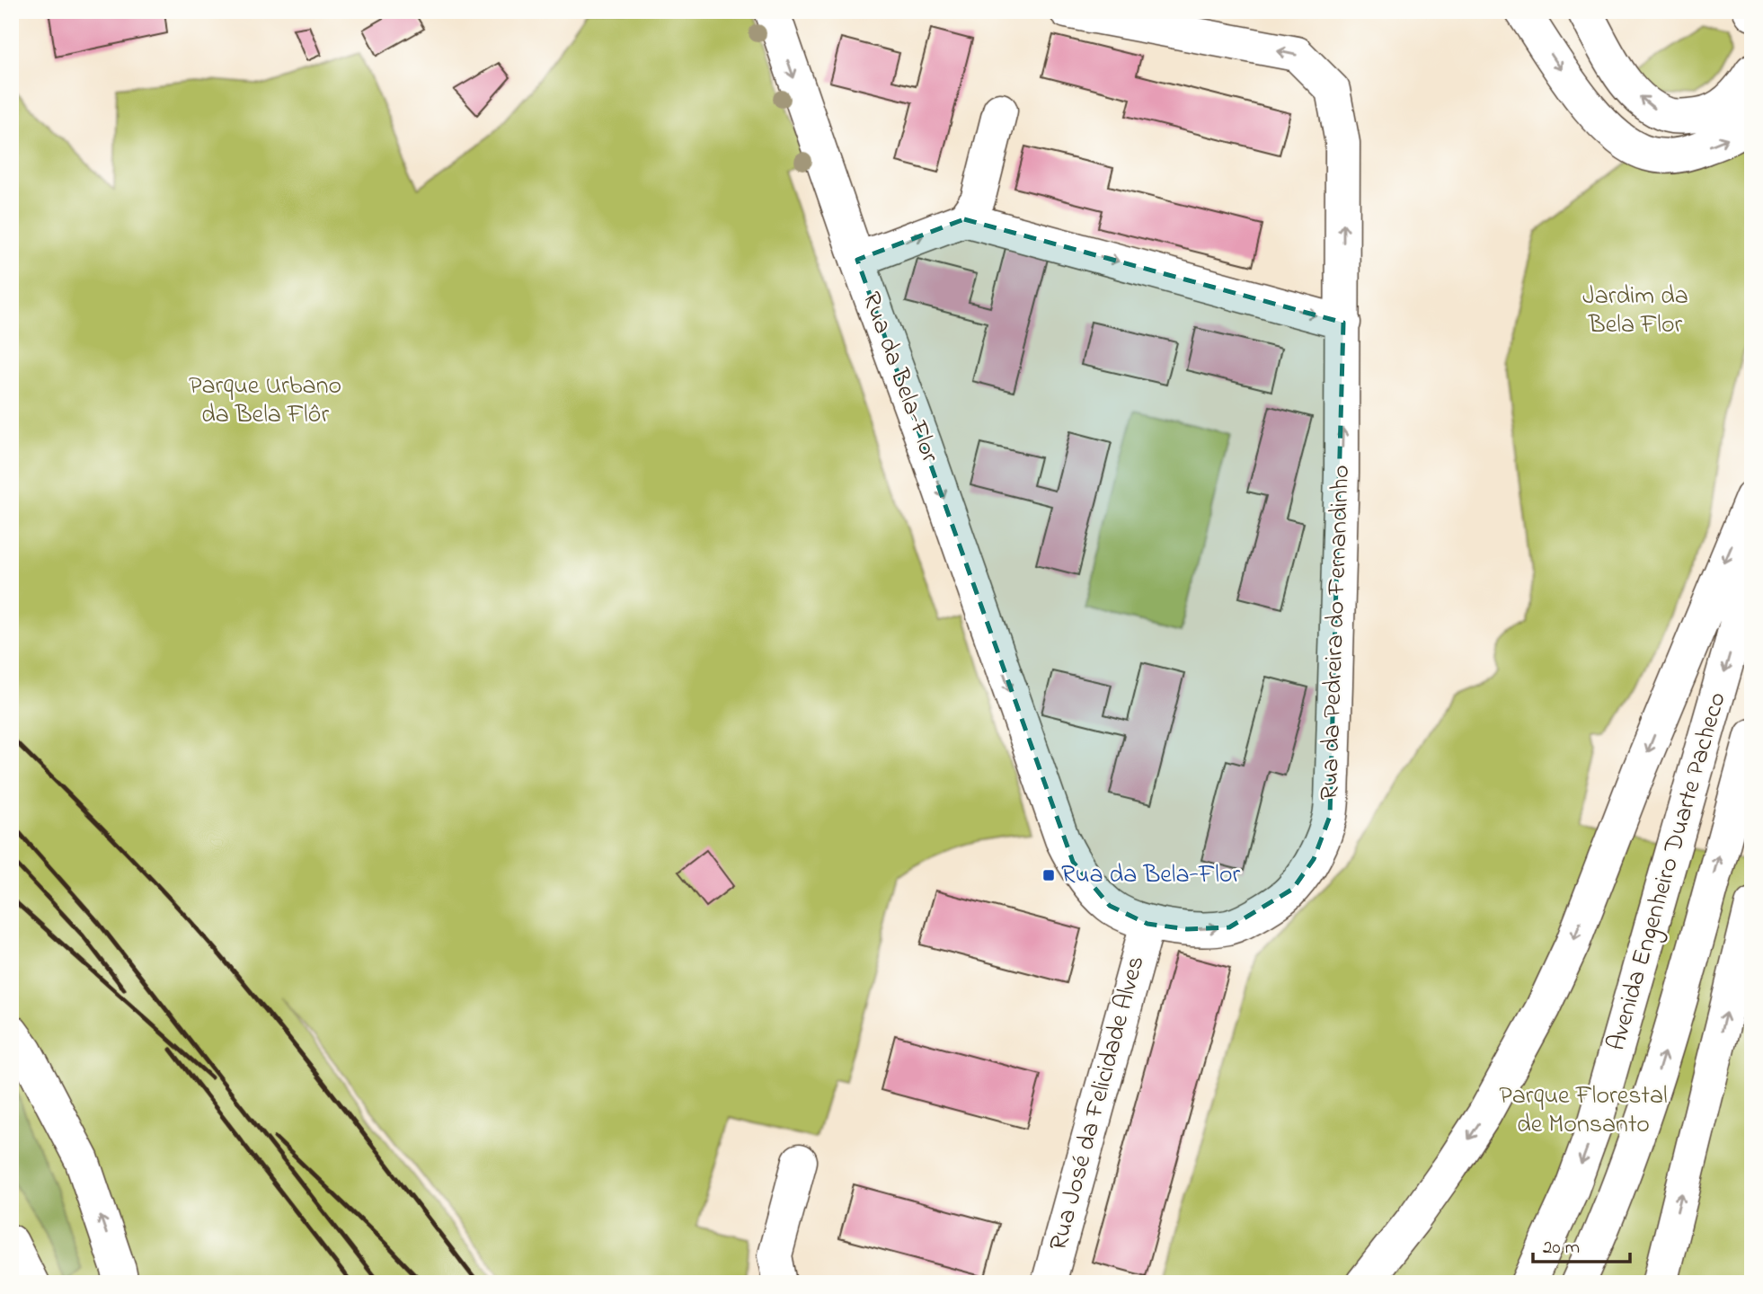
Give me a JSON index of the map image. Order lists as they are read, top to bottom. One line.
{"streets":{"main road":["Rua da Bela-Flor","Rua da Pedreira do Fernandinho","Avenida Engenheiro Duarte Pacheco","Rua José da Felicidade Alves"]},"crossings":[["Rua da Bela-Flor","Rua da Pedreira do Fernandinho"],["Rua da Bela-Flor","Rua José da Felicidade Alves"],["Rua da Pedreira do Fernandinho","Rua José da Felicidade Alves"]],"one_way":["Rua da Bela-Flor"],"parks":["Jardim da Bela Flor","Parque Urbano da Bela Flôr","Parque Florestal de Monsanto"],"places":{"transit":["Rua da Bela-Flor"]},"scale_bar":"20 m"}
